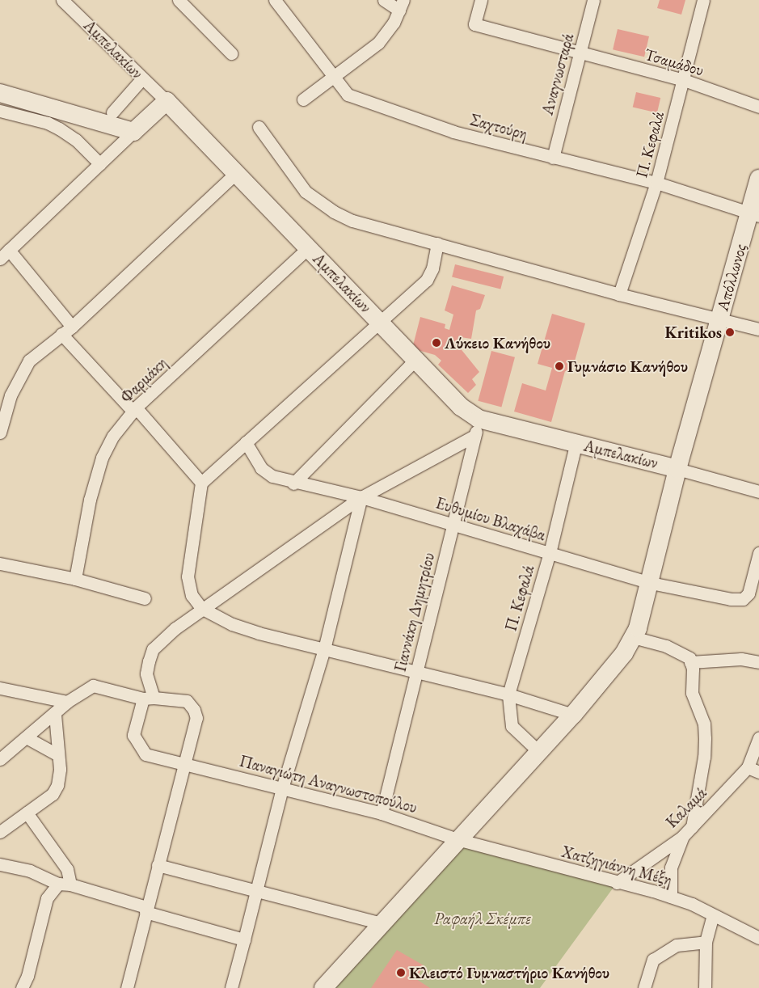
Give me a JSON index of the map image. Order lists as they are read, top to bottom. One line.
{"streets":{"street":["Αμπελακίων","Τσαμάδου","Αναγνωσταρά","Σαχτούρη","Π. Κεφαλά","Απόλλωνος","Φαρμάκη","Ευθυμίου Βλαχάβα","Γιαννάκη Δημητρίου","Παναγιώτη Αναγνωστοπούλου","Καλαμά","Χατζηγιάννη Μέξη"]},"crossings":[["Αμπελακίων","Π. Κεφαλά"],["Αμπελακίων","Απόλλωνος"],["Αμπελακίων","Φαρμάκη"],["Αμπελακίων","Γιαννάκη Δημητρίου"],["Τσαμάδου","Αναγνωσταρά"],["Τσαμάδου","Π. Κεφαλά"],["Αναγνωσταρά","Σαχτούρη"],["Σαχτούρη","Π. Κεφαλά"],["Σαχτούρη","Απόλλωνος"],["Π. Κεφαλά","Απόλλωνος"],["Π. Κεφαλά","Ευθυμίου Βλαχάβα"],["Απόλλωνος","Ευθυμίου Βλαχάβα"],["Απόλλωνος","Παναγιώτη Αναγνωστοπούλου"],["Απόλλωνος","Χατζηγιάννη Μέξη"],["Ευθυμίου Βλαχάβα","Γιαννάκη Δημητρίου"],["Γιαννάκη Δημητρίου","Παναγιώτη Αναγνωστοπούλου"],["Παναγιώτη Αναγνωστοπούλου","Χατζηγιάννη Μέξη"],["Καλαμά","Χατζηγιάννη Μέξη"]],"parks":["Ραφαήλ Σκέμπε"],"places":["Kritikos","Λύκειο Κανήθου","Γυμνάσιο Κανήθου","Κλειστό Γυμναστήριο Κανήθου"]}
